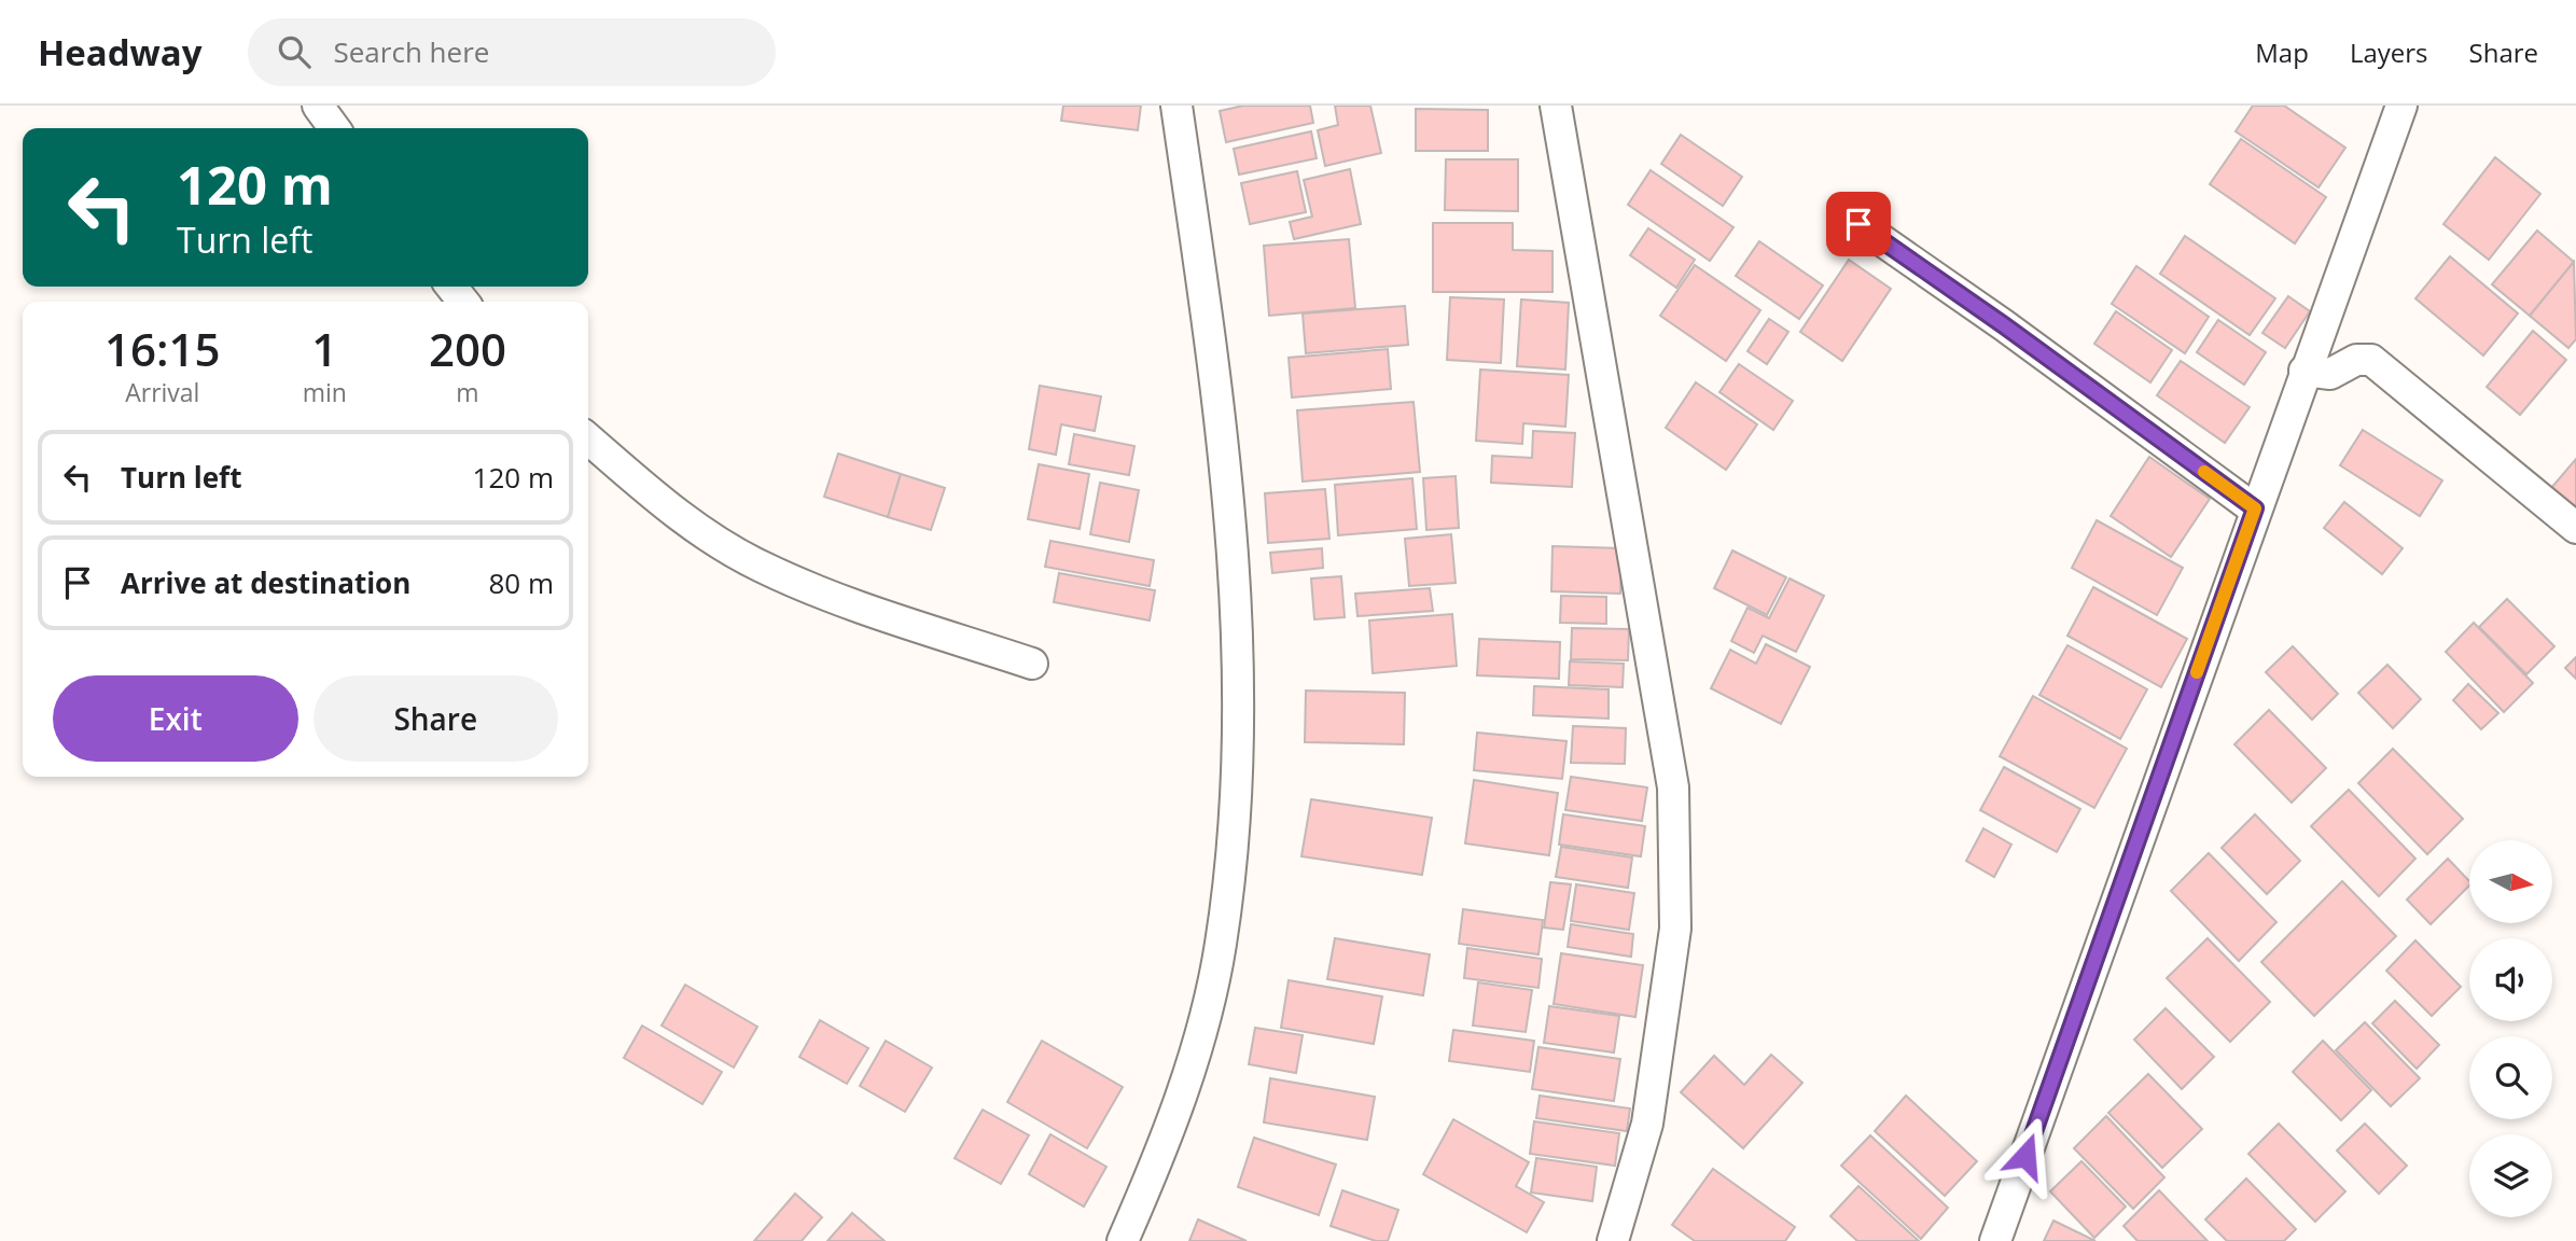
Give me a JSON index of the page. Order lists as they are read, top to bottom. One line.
{"north":"right","page":{"header":"Headway","search":"Search here","nav":["Map","Layers","Share"],"turn":["120 m","Turn left"],"eta":["16:15","Arrival","1","min","200","m"],"list":[{"name":"Turn left","value":"120 m"},{"name":"Arrive at destination","value":"80 m"}],"buttons":["Exit","Share"]}}
